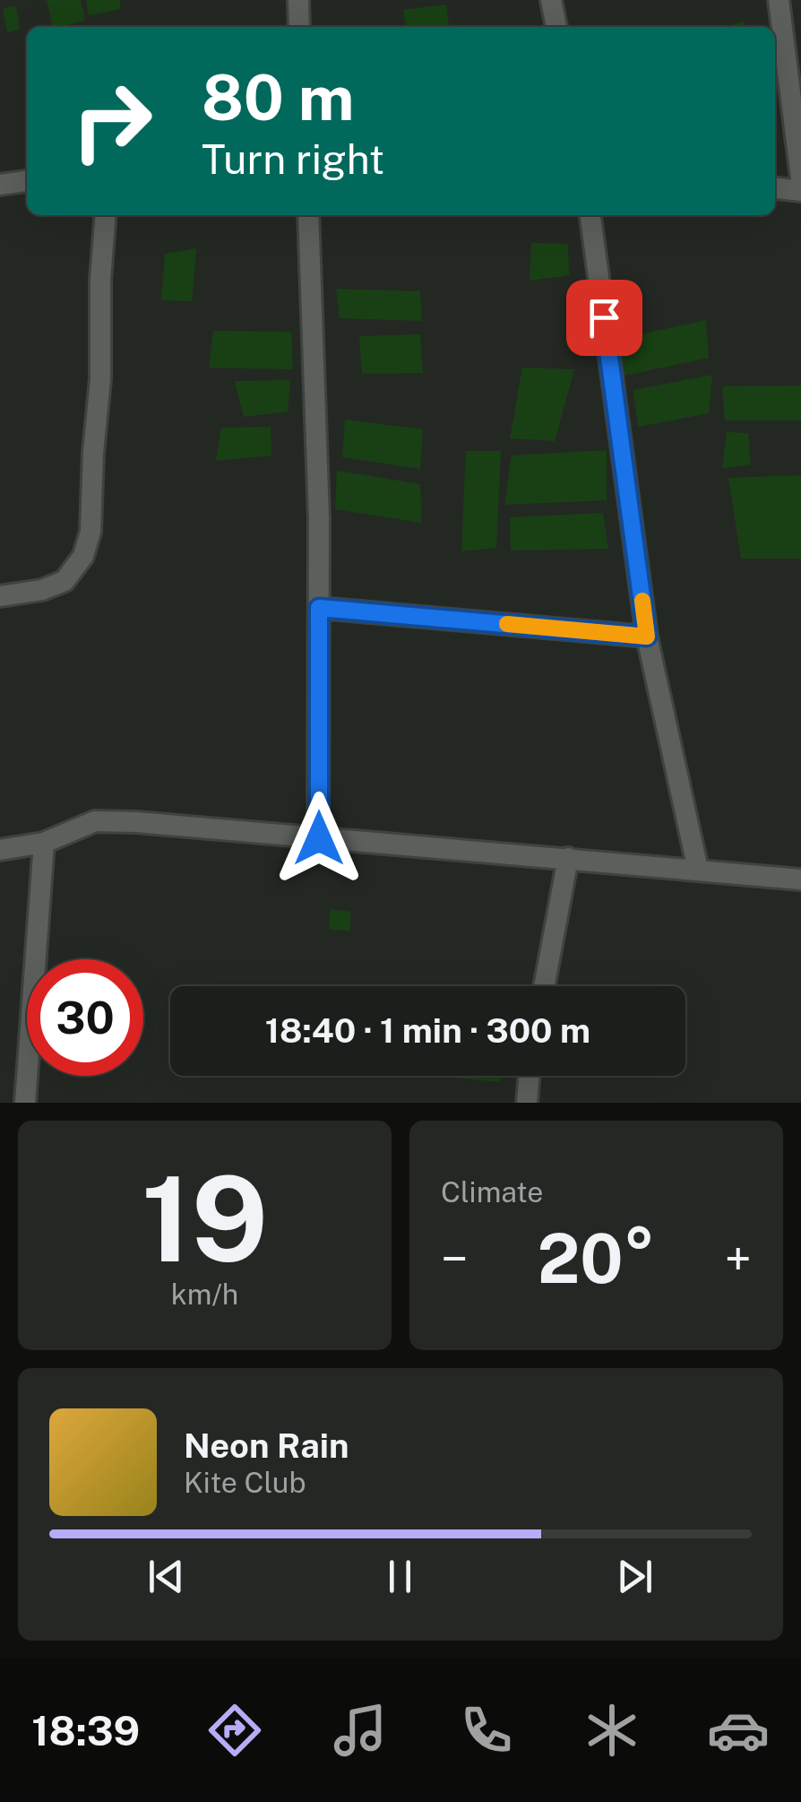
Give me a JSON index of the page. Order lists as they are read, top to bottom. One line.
{"page":{"turn":["80 m","Turn right"],"limit":"30","trip":"18:40 · 1 min · 300 m","tile":[["19","km/h"],"Climate"],"heat":["−","20°","+"],"song":["Neon Rain","Kite Club"],"tabs":"18:39"}}
